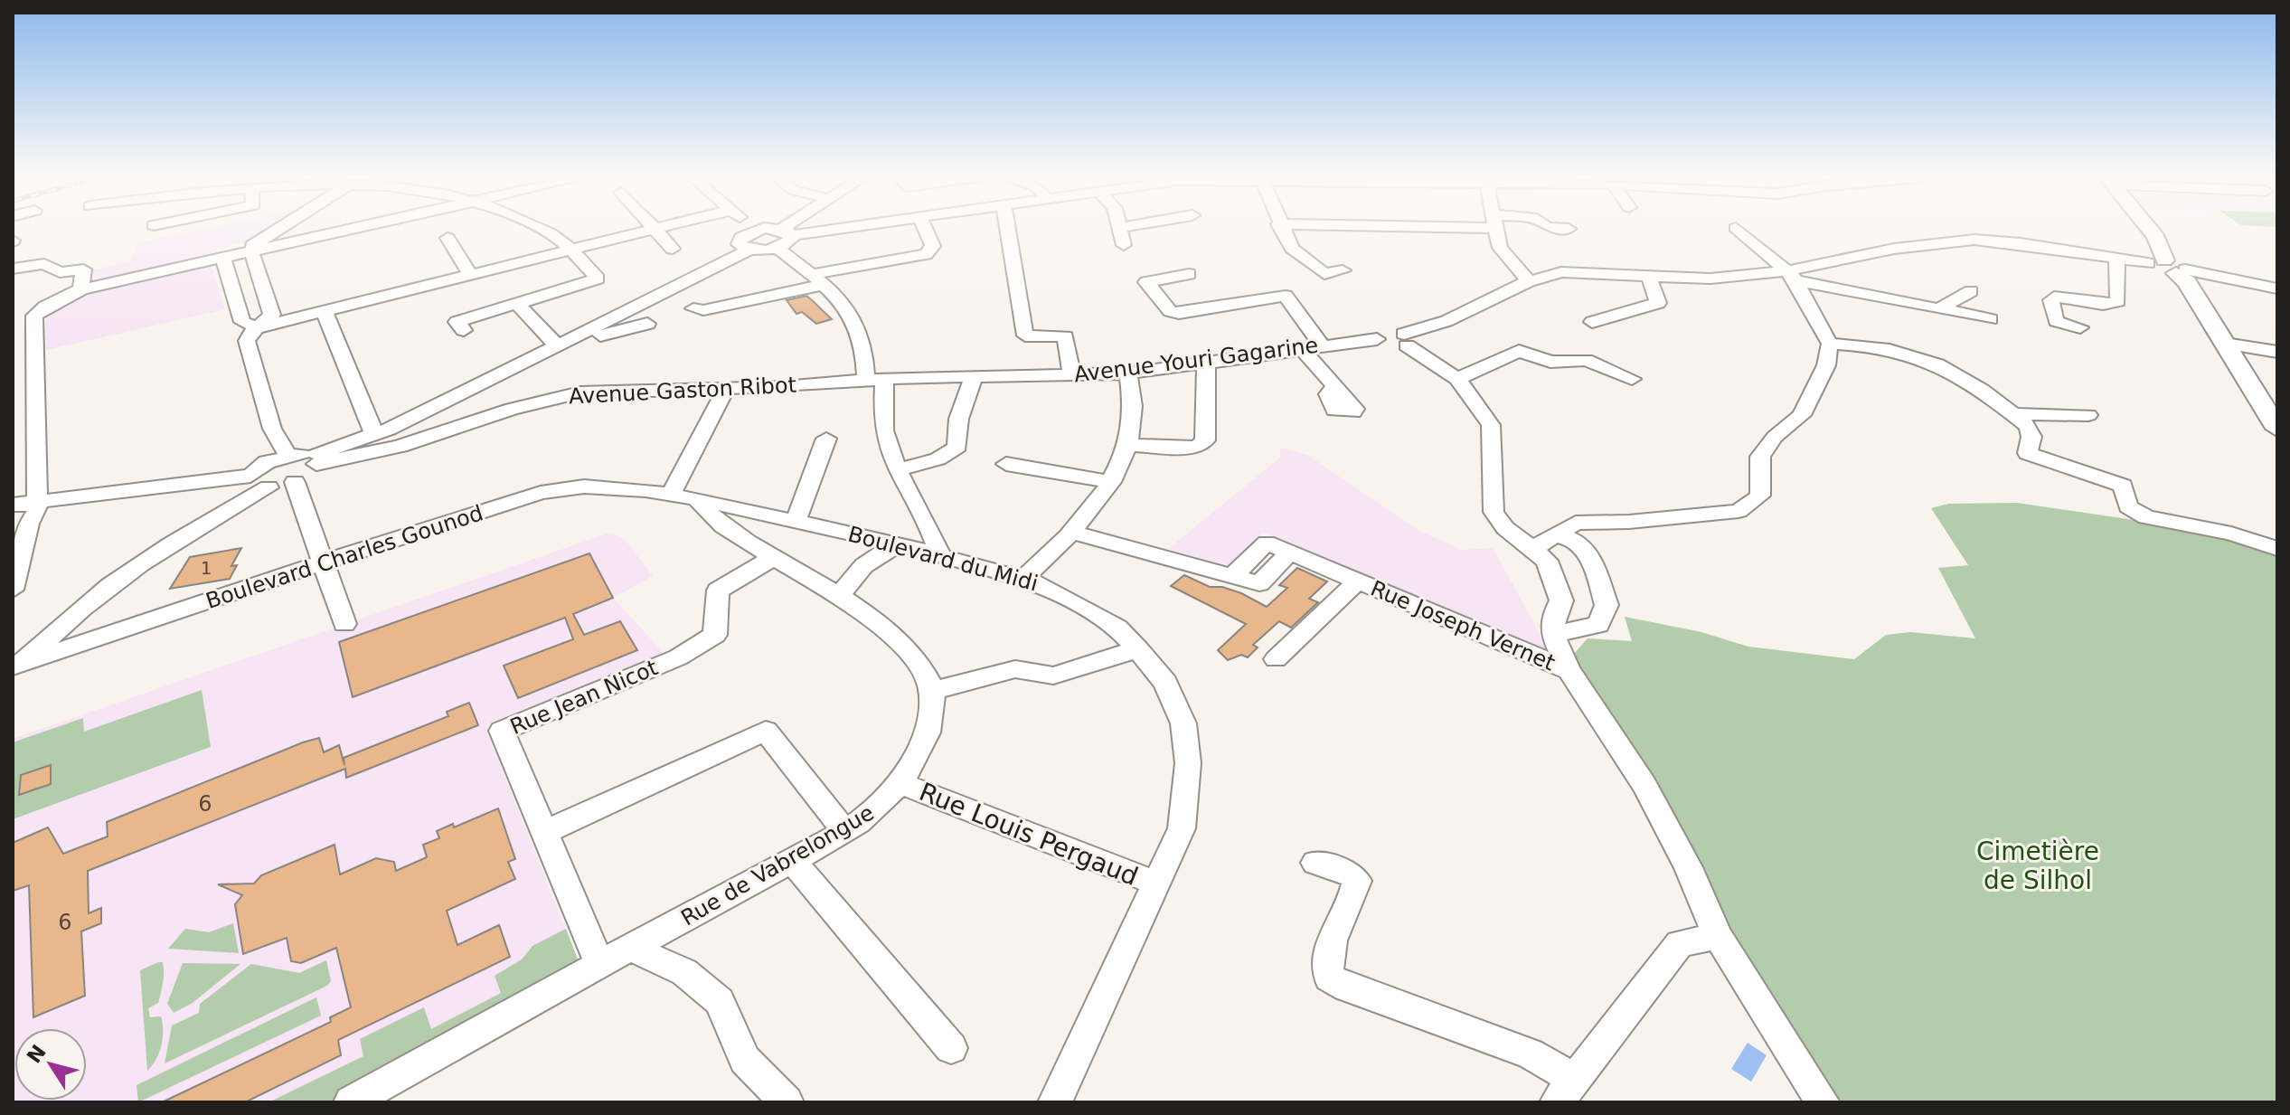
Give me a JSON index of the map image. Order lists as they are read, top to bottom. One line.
{"streets":{"street":["Avenue Youri Gagarine","Avenue Gaston Ribot","Boulevard Charles Gounod","Boulevard du Midi","Rue Joseph Vernet","Rue Jean Nicot","Rue Louis Pergaud","Rue de Vabrelongue"]},"crossings":[["Avenue Youri Gagarine","Avenue Gaston Ribot"],["Boulevard Charles Gounod","Boulevard du Midi"],["Boulevard Charles Gounod","Rue de Vabrelongue"],["Boulevard du Midi","Rue Louis Pergaud"],["Boulevard du Midi","Rue de Vabrelongue"],["Rue Jean Nicot","Rue de Vabrelongue"],["Rue Louis Pergaud","Rue de Vabrelongue"]],"parks":["Cimetière de Silhol"],"house_numbers":["1","6","6"],"north":"top left"}
